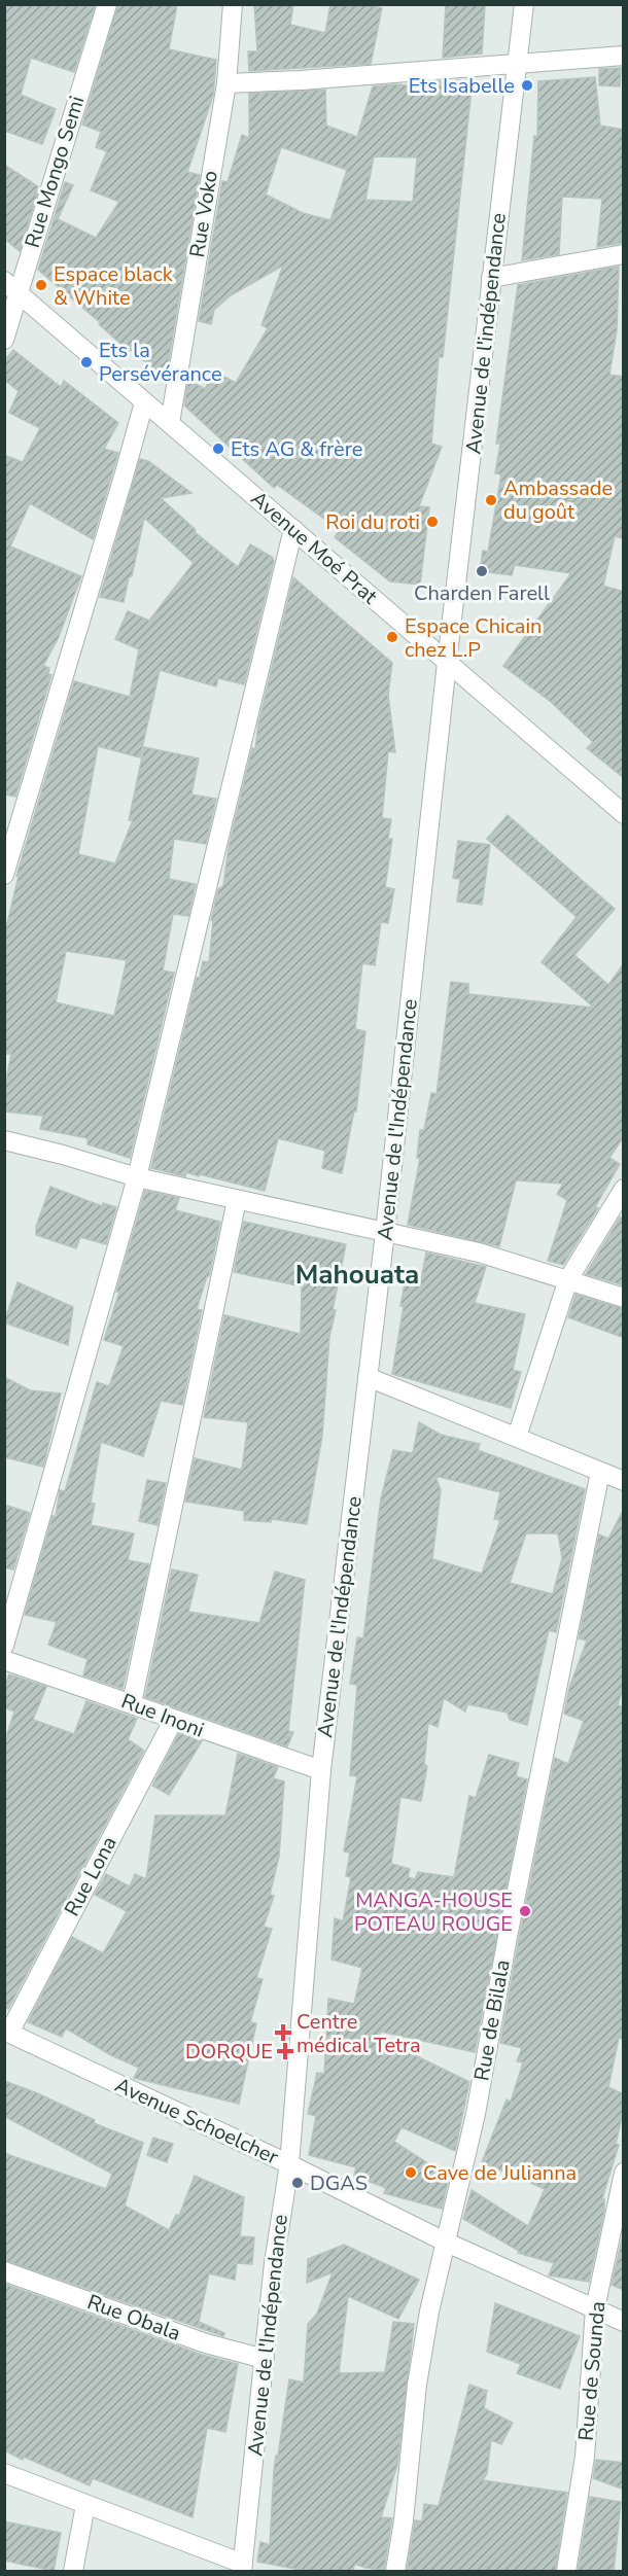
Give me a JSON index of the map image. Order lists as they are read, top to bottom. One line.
{"streets":{"street":["Rue Mongo Semi","Rue Voko","Avenue de l'indépendance","Avenue Moé Prat","Avenue de l'Indépendance","Rue Inoni","Rue Lona","Rue de Bilala","Avenue Schoelcher","Rue Obala","Rue de Sounda"]},"crossings":[["Rue Mongo Semi","Avenue Moé Prat"],["Rue Voko","Avenue Moé Prat"],["Avenue de l'indépendance","Avenue Moé Prat"],["Avenue de l'indépendance","Avenue de l'Indépendance"],["Avenue Moé Prat","Avenue de l'Indépendance"],["Avenue de l'Indépendance","Rue Inoni"],["Avenue de l'Indépendance","Avenue Schoelcher"],["Avenue de l'Indépendance","Rue Obala"],["Rue Inoni","Rue Lona"],["Rue Lona","Avenue Schoelcher"],["Rue de Bilala","Avenue Schoelcher"],["Avenue Schoelcher","Rue de Sounda"]],"districts":["Mahouata"],"places":{"other":["Ets Isabelle","Espace black & White","Ets la Persévérance","Ets AG & frère","Ambassade du goût","Roi du roti","Charden Farell","Espace Chicain chez L.P","MANGA-HOUSE POTEAU ROUGE","Cave de Julianna","DGAS"],"health":["Centre médical Tetra","DORQUE"]}}
